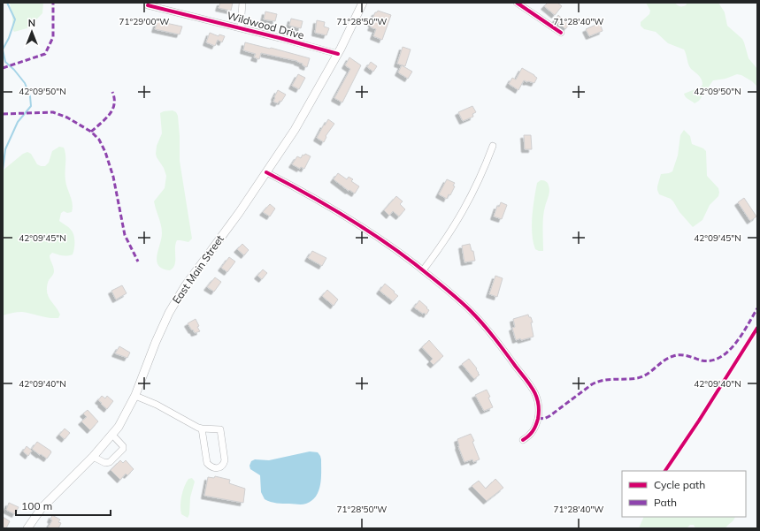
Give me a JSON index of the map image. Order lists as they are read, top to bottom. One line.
{"streets":{"main road":["East Main Street"],"street":["Wildwood Drive"]},"crossings":[["Wildwood Drive","East Main Street"]],"legend":["Cycle path","Path"],"scale_bar":"100 m","north":"top","coordinates":["71°29'00\"W","71°28'50\"W","71°28'40\"W","42°09'50\"N","42°09'45\"N","42°09'40\"N"]}
